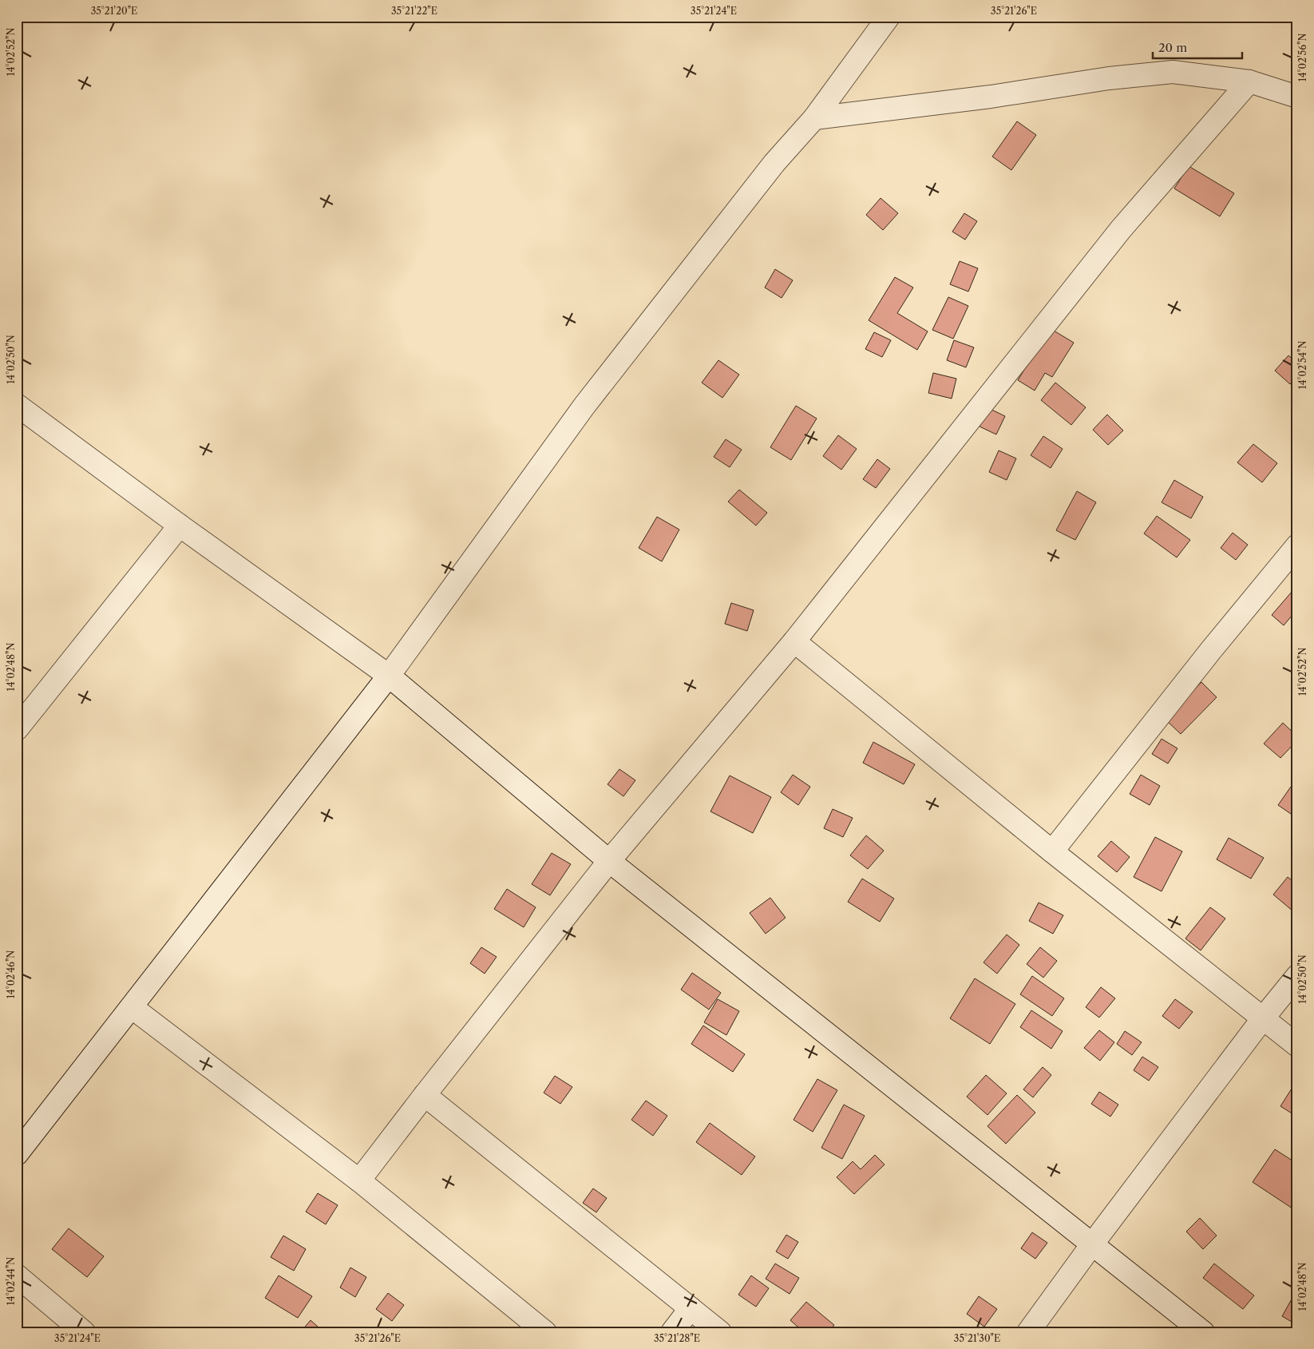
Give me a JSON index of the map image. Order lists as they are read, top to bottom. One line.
{"scale_bar":"20 m","coordinates":["35°21'20\"E","35°21'22\"E","35°21'24\"E","35°21'26\"E","14°02'52\"N","14°02'56\"N","14°02'50\"N","14°02'54\"N","14°02'48\"N","14°02'46\"N","14°02'44\"N","35°21'28\"E","35°21'30\"E"]}
